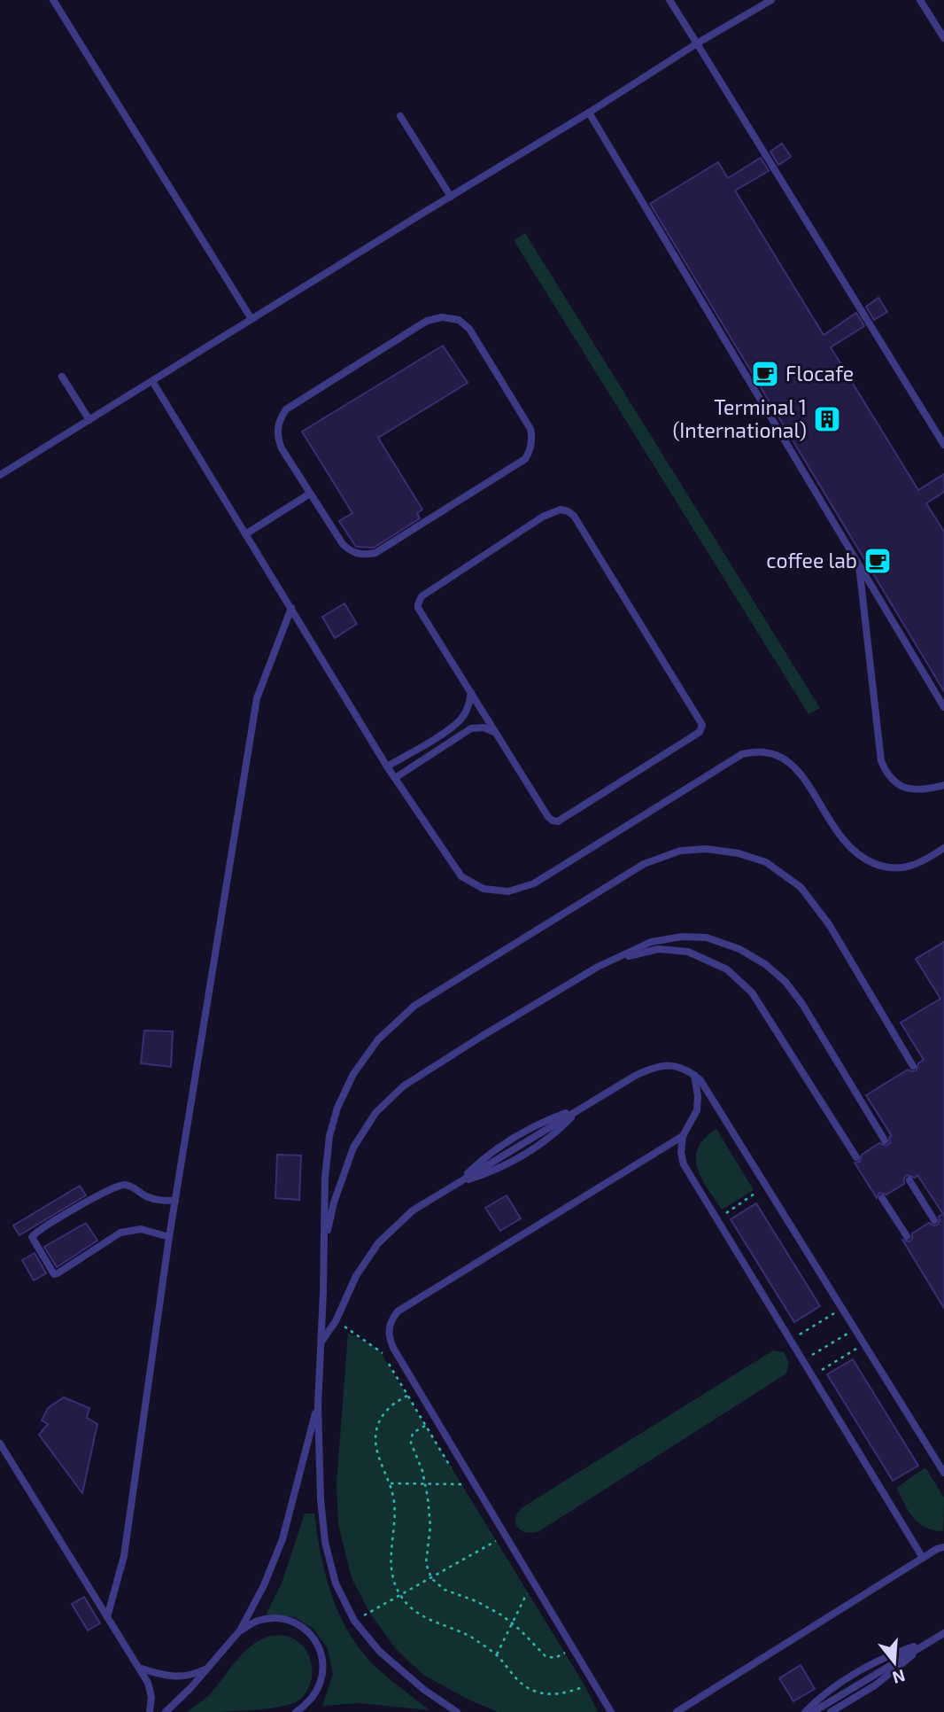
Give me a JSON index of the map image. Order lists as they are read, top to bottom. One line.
{"places":{"cafe":["Flocafe","coffee lab"],"building":["Terminal 1 (International)"]},"north":"bottom"}
